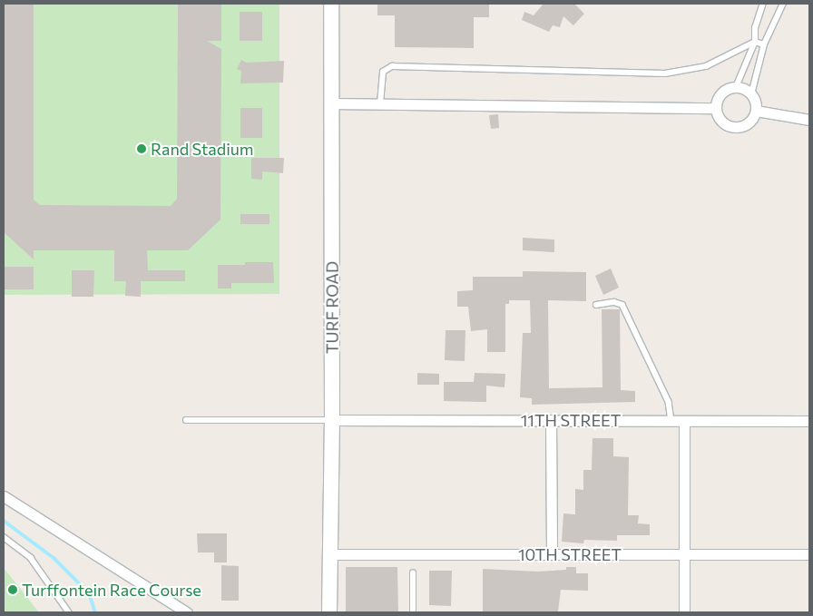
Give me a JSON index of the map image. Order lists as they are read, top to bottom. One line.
{"streets":{"main road":["TURF ROAD"],"street":["11TH STREET","10TH STREET"]},"crossings":[["TURF ROAD","11TH STREET"],["TURF ROAD","10TH STREET"]],"places":["Rand Stadium","Turffontein Race Course"]}
